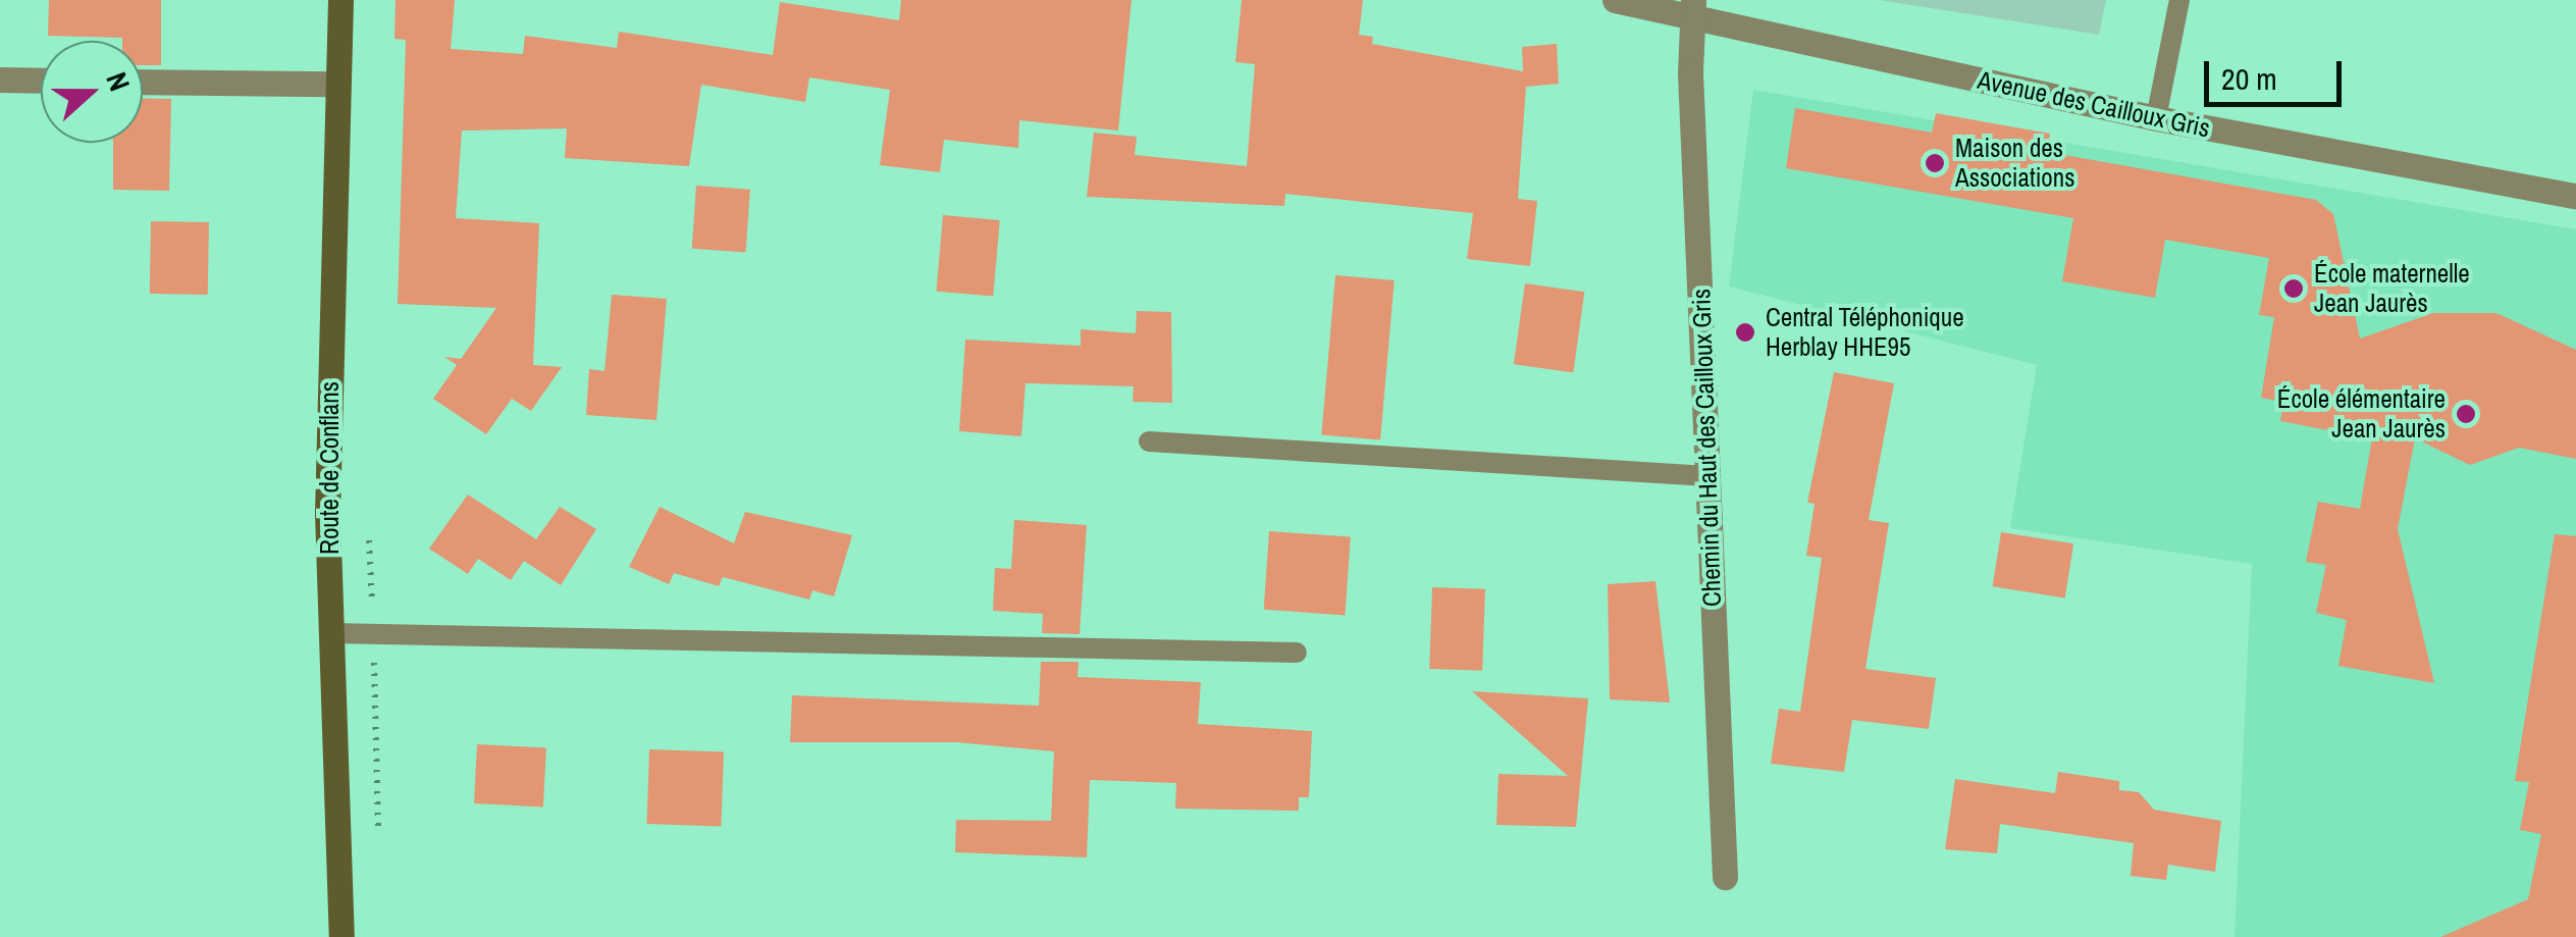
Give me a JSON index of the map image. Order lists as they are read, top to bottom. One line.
{"streets":{"main road":["Route de Conflans"],"street":["Avenue des Cailloux Gris","Chemin du Haut des Cailloux Gris"]},"crossings":[["Avenue des Cailloux Gris","Chemin du Haut des Cailloux Gris"]],"places":["Maison des Associations","École maternelle Jean Jaurès","Central Téléphonique Herblay HHE95","École élémentaire Jean Jaurès"],"scale_bar":"20 m","north":"right"}
